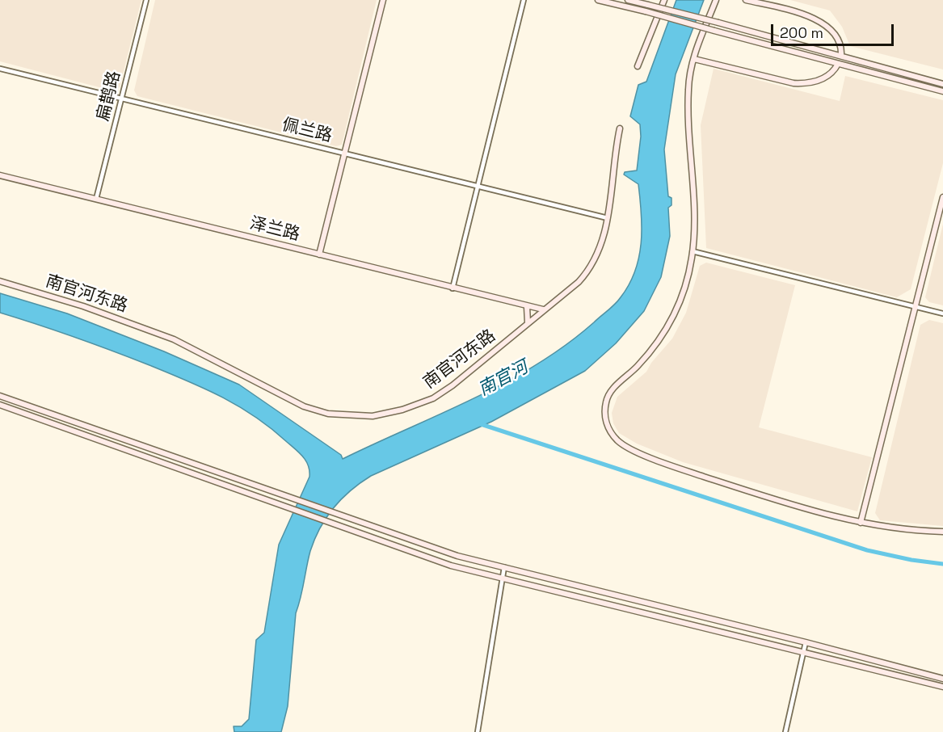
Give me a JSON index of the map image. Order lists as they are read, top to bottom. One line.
{"streets":{"street":["扁鹊路","佩兰路","泽兰路","南官河东路"]},"crossings":[["扁鹊路","佩兰路"],["扁鹊路","泽兰路"],["佩兰路","南官河东路"],["泽兰路","南官河东路"]],"water":["南官河"],"scale_bar":"200 m"}
